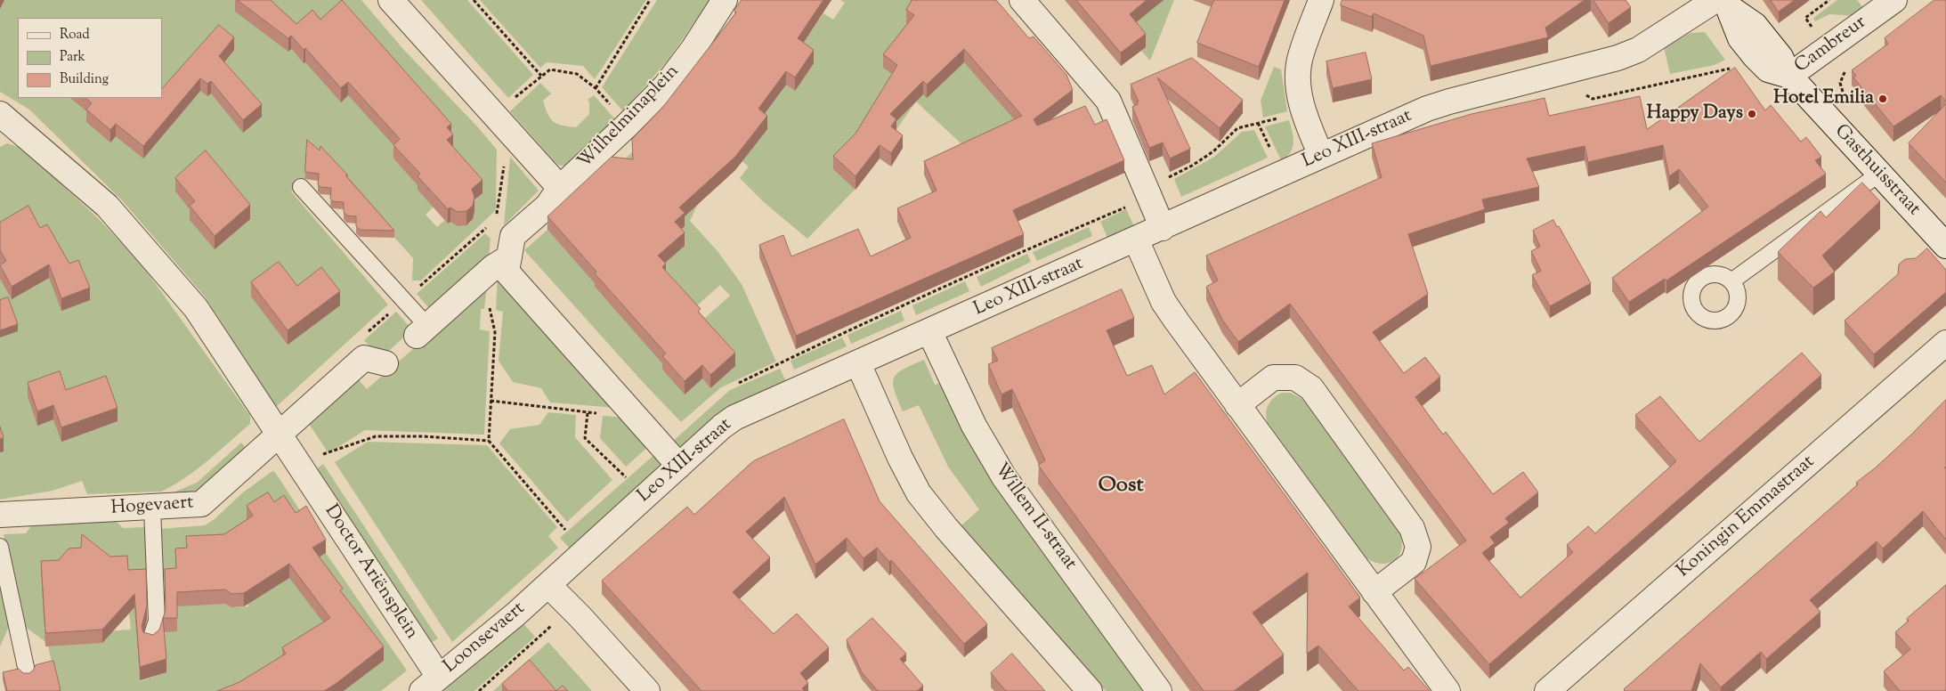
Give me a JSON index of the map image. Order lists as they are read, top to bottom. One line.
{"streets":{"street":["Cambreur","Wilhelminaplein","Leo XIII-straat","Gasthuisstraat","Hogevaert","Willem II-straat","Koningin Emmastraat","Doctor Ariënsplein","Loonsevaert"]},"crossings":[["Cambreur","Gasthuisstraat"],["Leo XIII-straat","Gasthuisstraat"],["Leo XIII-straat","Willem II-straat"],["Leo XIII-straat","Loonsevaert"],["Hogevaert","Doctor Ariënsplein"],["Doctor Ariënsplein","Loonsevaert"]],"districts":["Oost"],"places":["Hotel Emilia","Happy Days"],"legend":["Road","Park","Building"]}
